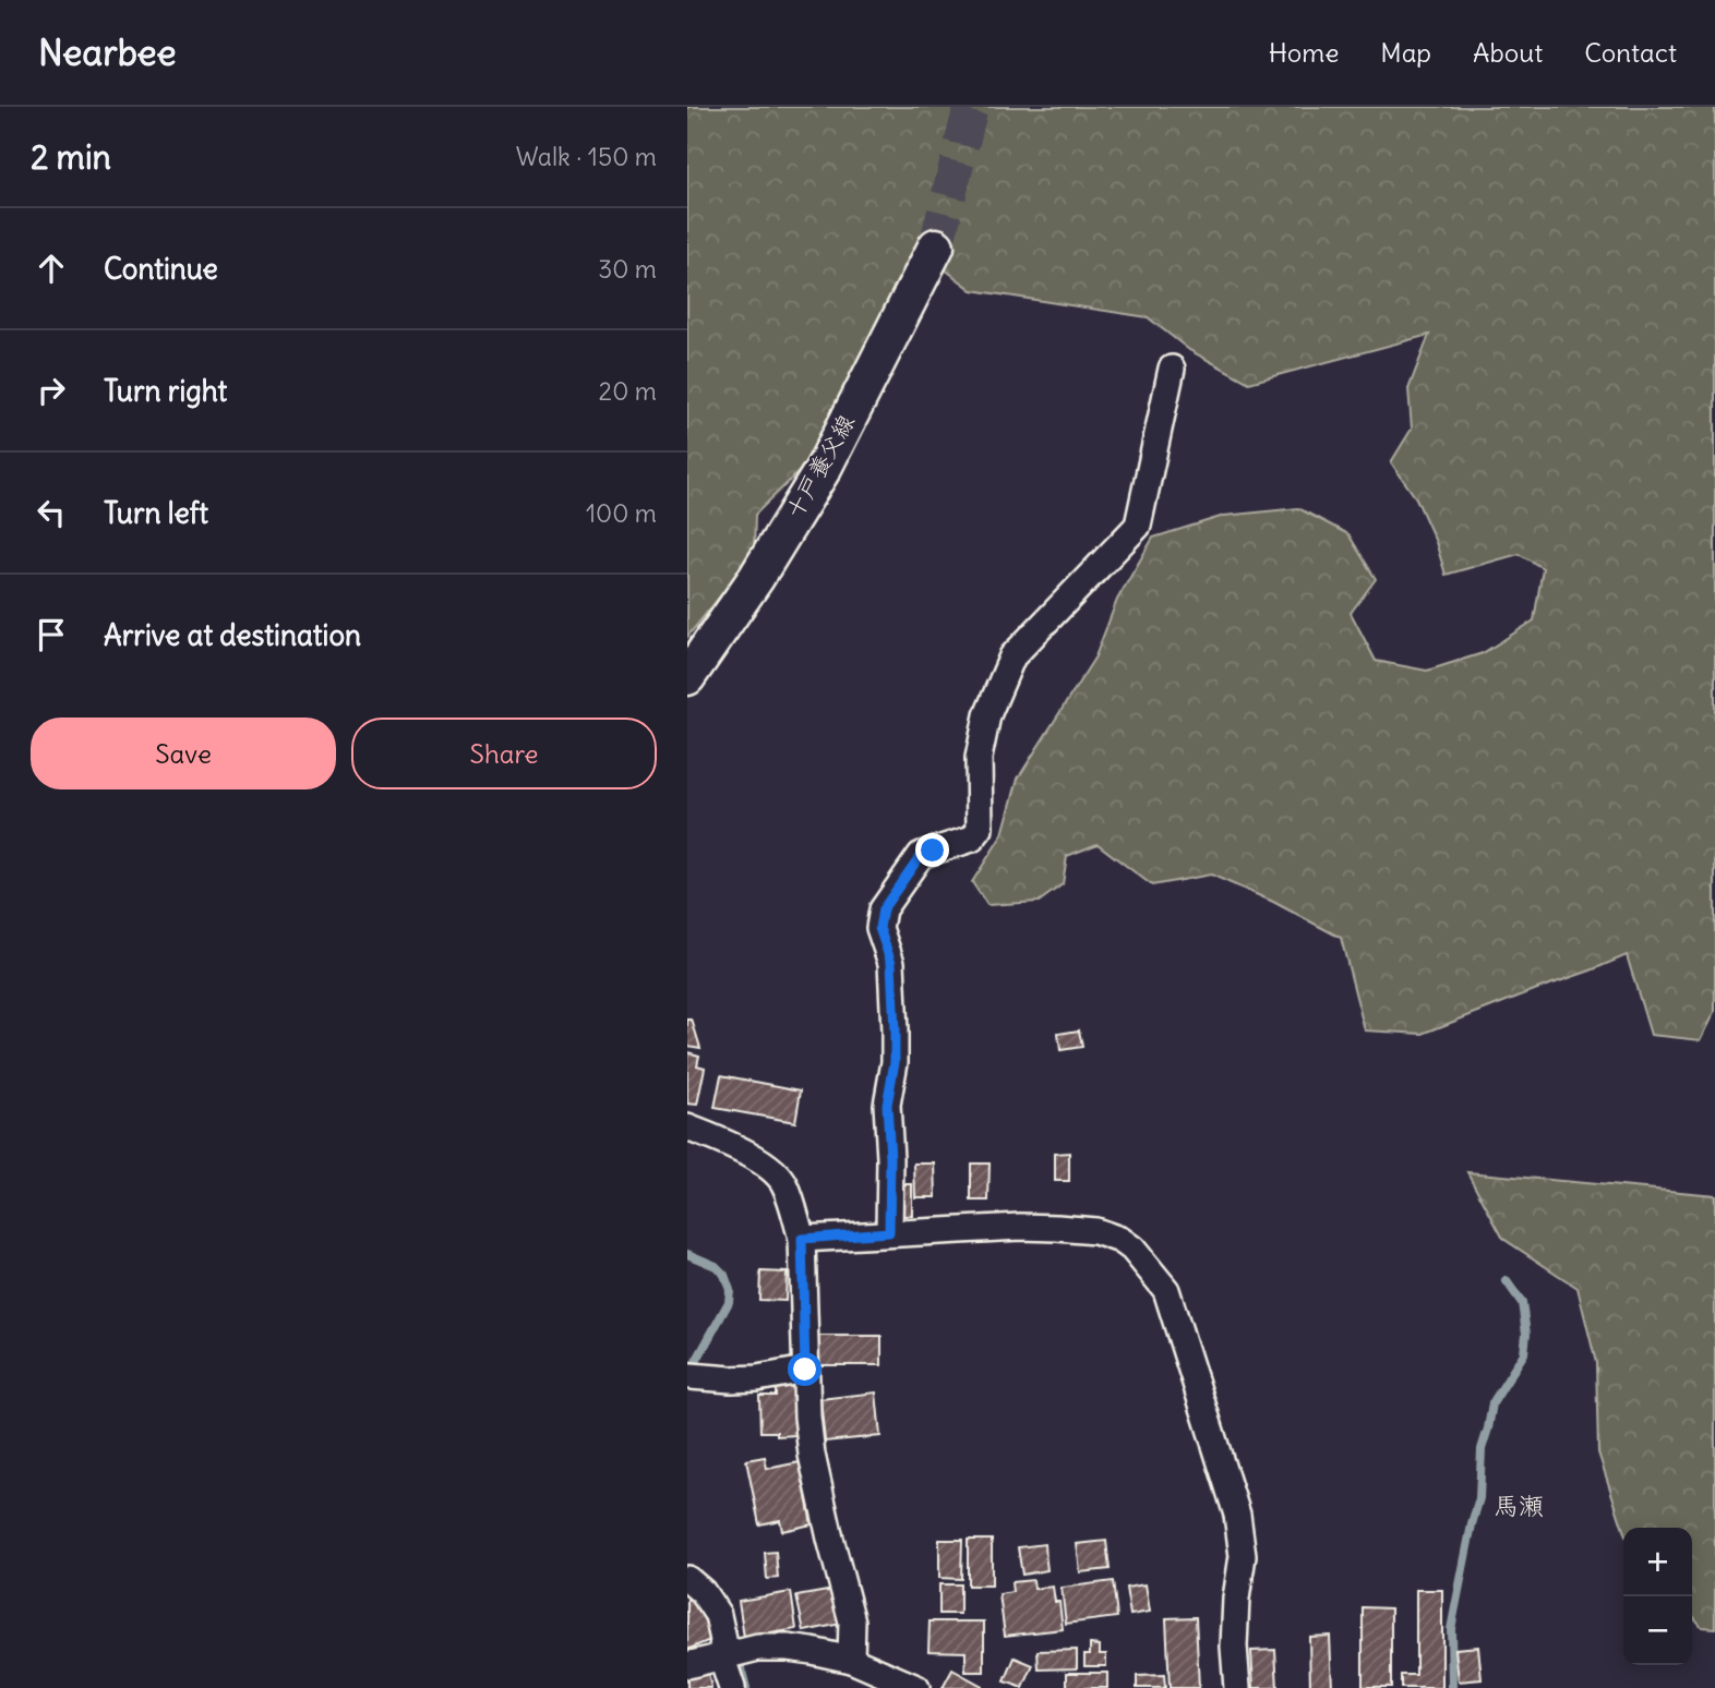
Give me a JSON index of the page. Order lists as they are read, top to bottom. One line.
{"streets":{"main road":["十戸養父線"]},"districts":["馬瀬"],"page":{"header":"Nearbee","nav":["Home","Map","About","Contact"],"heading":["2 min","Walk · 150 m"],"list":[["Continue","30 m"],["Turn right","20 m"],["Turn left","100 m"],"Arrive at destination"],"buttons":["Save","Share"],"map_buttons":["+","−"]}}
